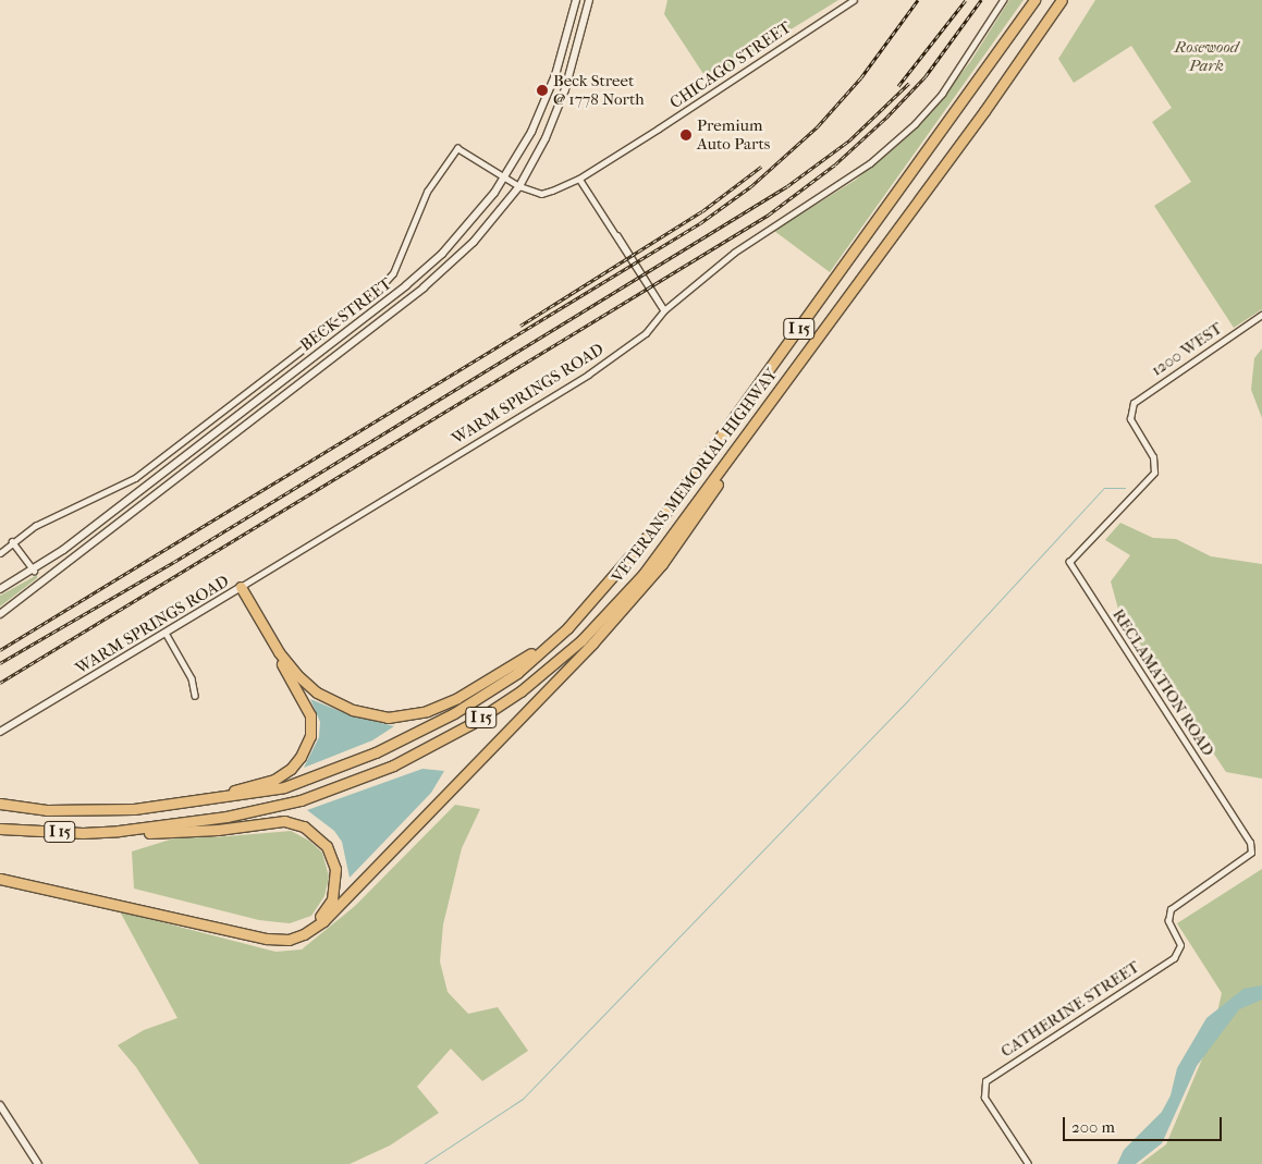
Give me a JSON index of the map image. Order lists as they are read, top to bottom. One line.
{"streets":{"highway":["I 15","VETERANS MEMORIAL HIGHWAY"],"main road":["BECK STREET","WARM SPRINGS ROAD"],"street":["CHICAGO STREET","1200 WEST","RECLAMATION ROAD","CATHERINE STREET"]},"crossings":[["CHICAGO STREET","BECK STREET"],["1200 WEST","RECLAMATION ROAD"],["RECLAMATION ROAD","CATHERINE STREET"]],"parks":["Rosewood Park"],"places":["Beck Street @ 1778 North","Premium Auto Parts"],"scale_bar":"200 m"}
